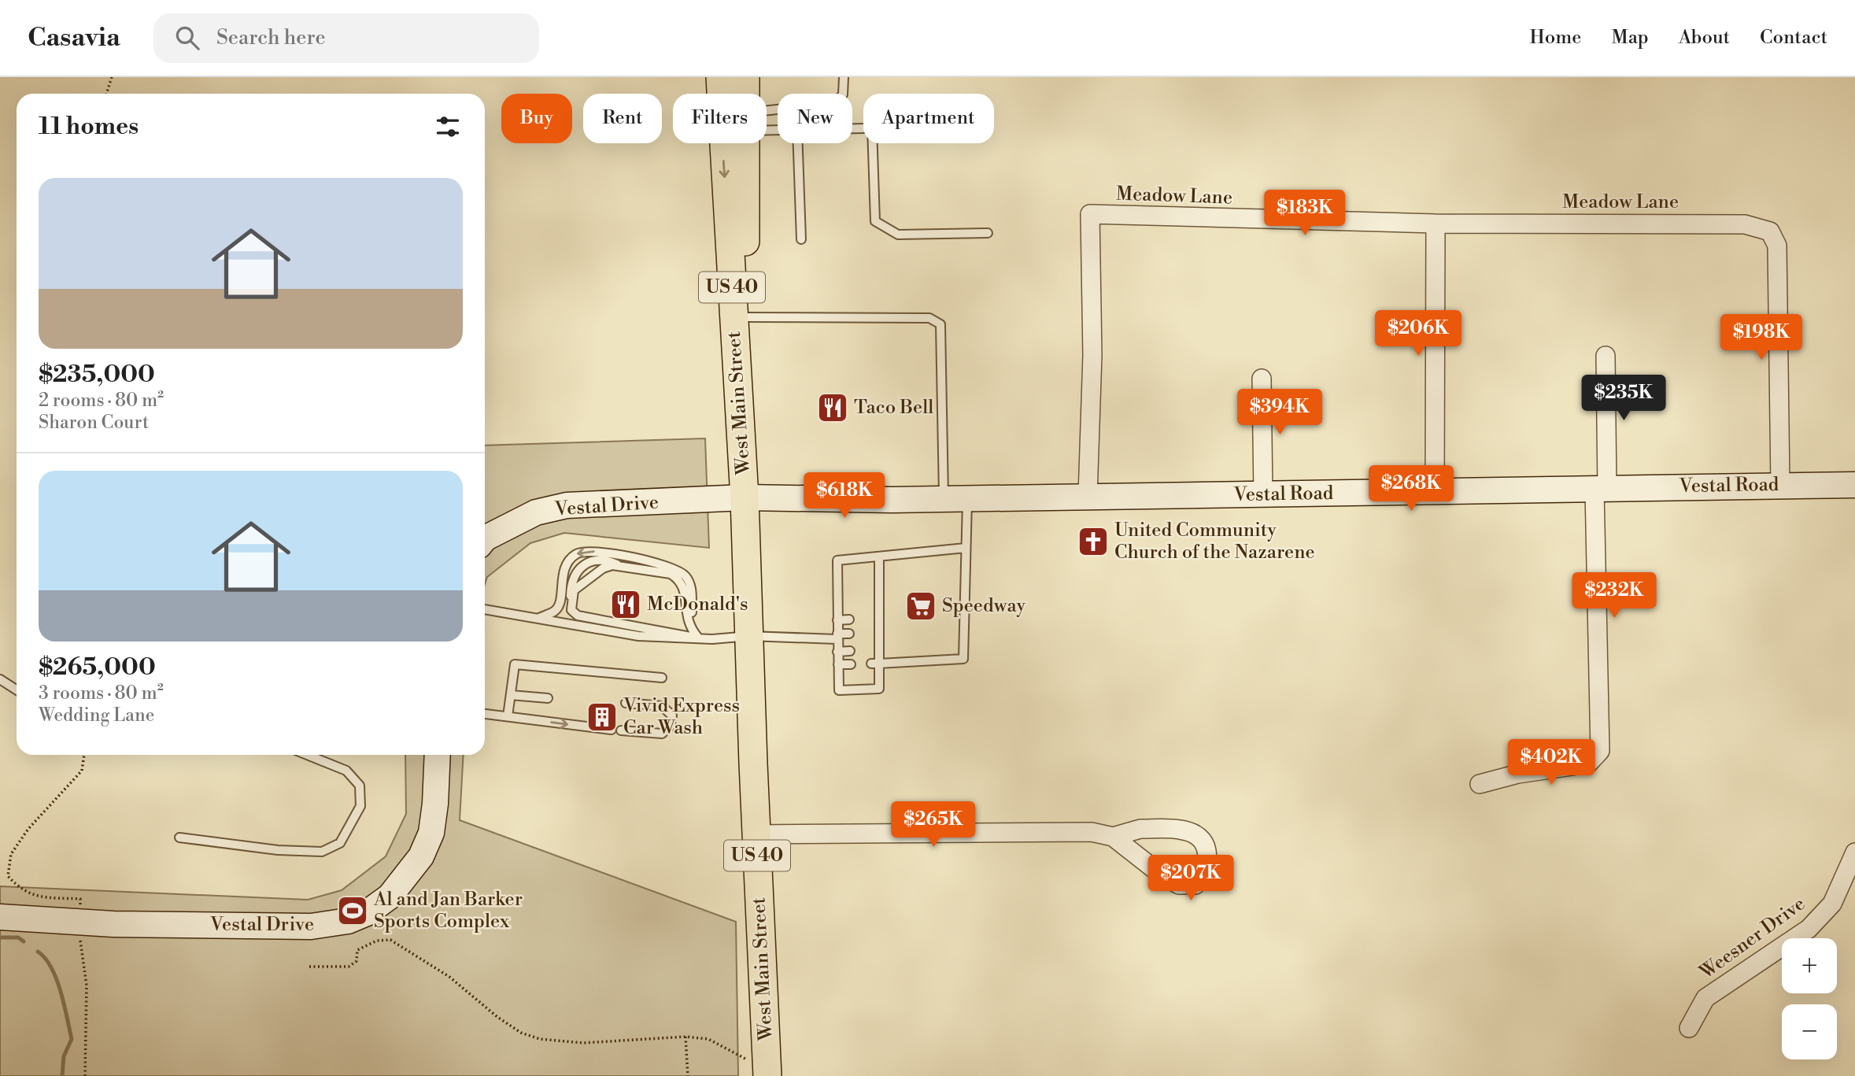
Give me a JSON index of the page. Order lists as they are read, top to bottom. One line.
{"streets":{"main road":["US 40","West Main Street"],"street":["Meadow Lane","Vestal Road","Vestal Drive","Weesner Drive"]},"crossings":[["Meadow Lane","Vestal Road"],["West Main Street","Vestal Road"],["West Main Street","Vestal Drive"],["Vestal Road","Vestal Drive"]],"places":{"restaurant":["Taco Bell","McDonald's"],"church":["United Community Church of the Nazarene"],"supermarket":["Speedway"],"building":["Vivid Express Car Wash"],"sports":["Al and Jan Barker Sports Complex"]},"page":{"header":"Casavia","search":"Search here","nav":["Home","Map","About","Contact"],"chip":["Buy","Rent","Filters","New","Apartment"],"heading":"11 homes","list":[{"name":"$235,000","note":"2 rooms · 80 m² · Sharon Court"},{"name":"$265,000","note":"3 rooms · 80 m² · Wedding Lane"}],"price":["$183K","$206K","$198K","$235K","$394K","$268K","$618K","$232K","$402K","$265K","$207K"],"map_buttons":["+","−"]}}
